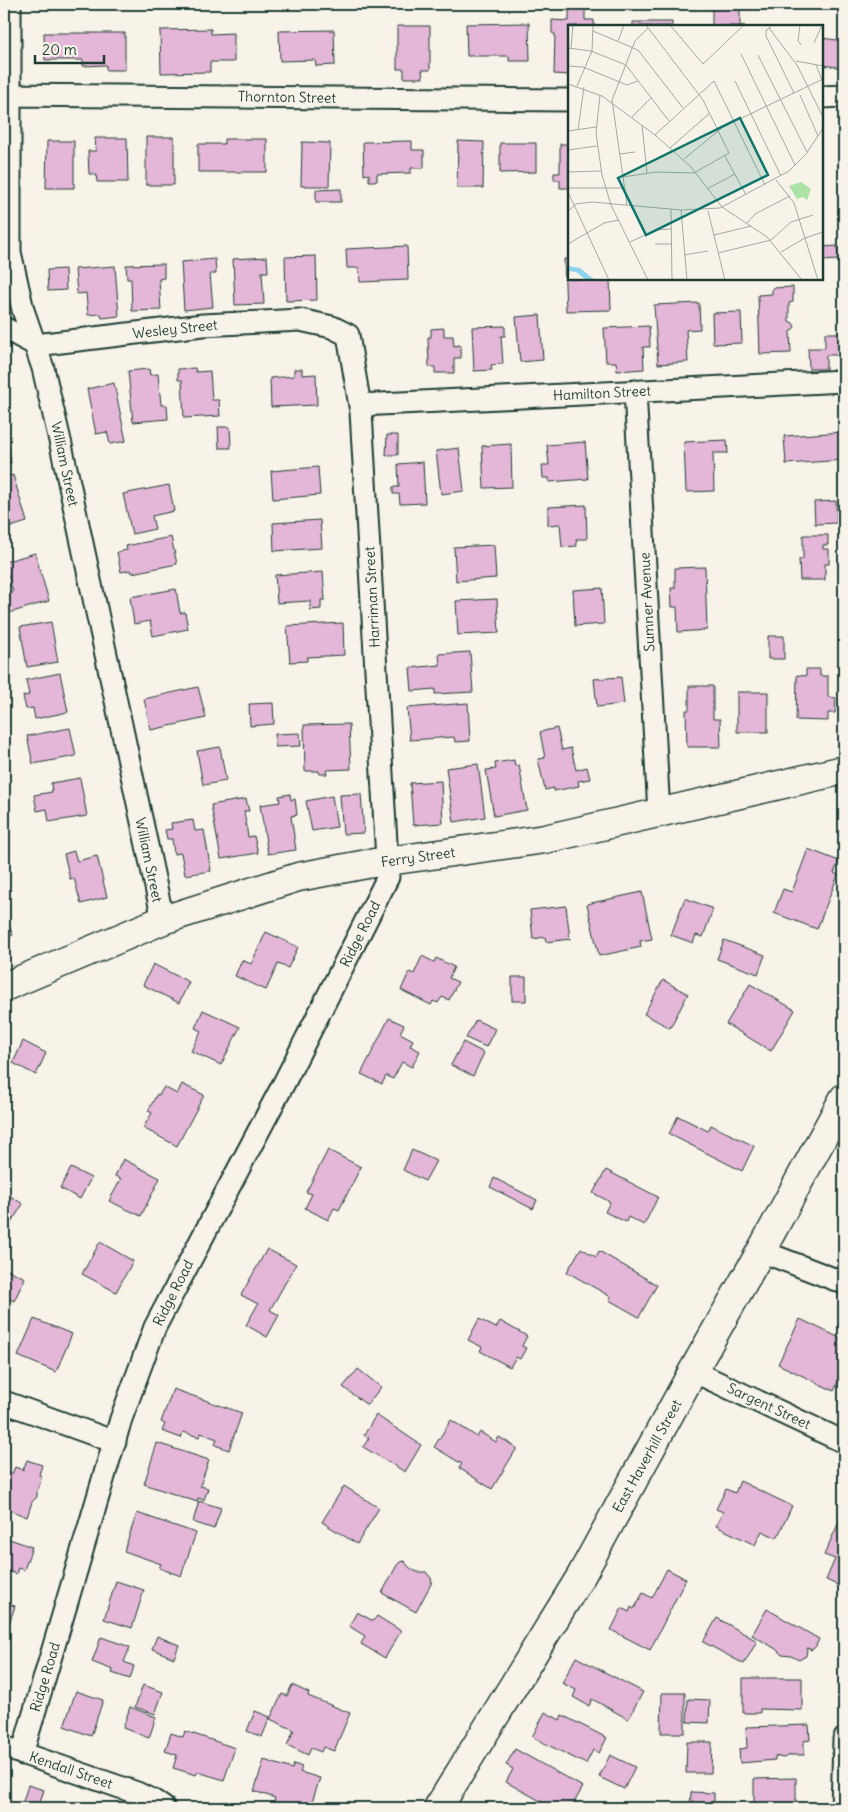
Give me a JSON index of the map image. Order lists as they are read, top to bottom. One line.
{"streets":{"street":["Thornton Street","Wesley Street","Hamilton Street","William Street","Harriman Street","Sumner Avenue","Ferry Street","Ridge Road","Sargent Street","East Haverhill Street","Kendall Street"]},"crossings":[["Thornton Street","William Street"],["Wesley Street","William Street"],["Wesley Street","Harriman Street"],["Hamilton Street","Harriman Street"],["Hamilton Street","Sumner Avenue"],["William Street","Ferry Street"],["Harriman Street","Ferry Street"],["Harriman Street","Ridge Road"],["Sumner Avenue","Ferry Street"],["Ferry Street","Ridge Road"],["Ridge Road","Kendall Street"],["Sargent Street","East Haverhill Street"]],"scale_bar":"20 m"}
